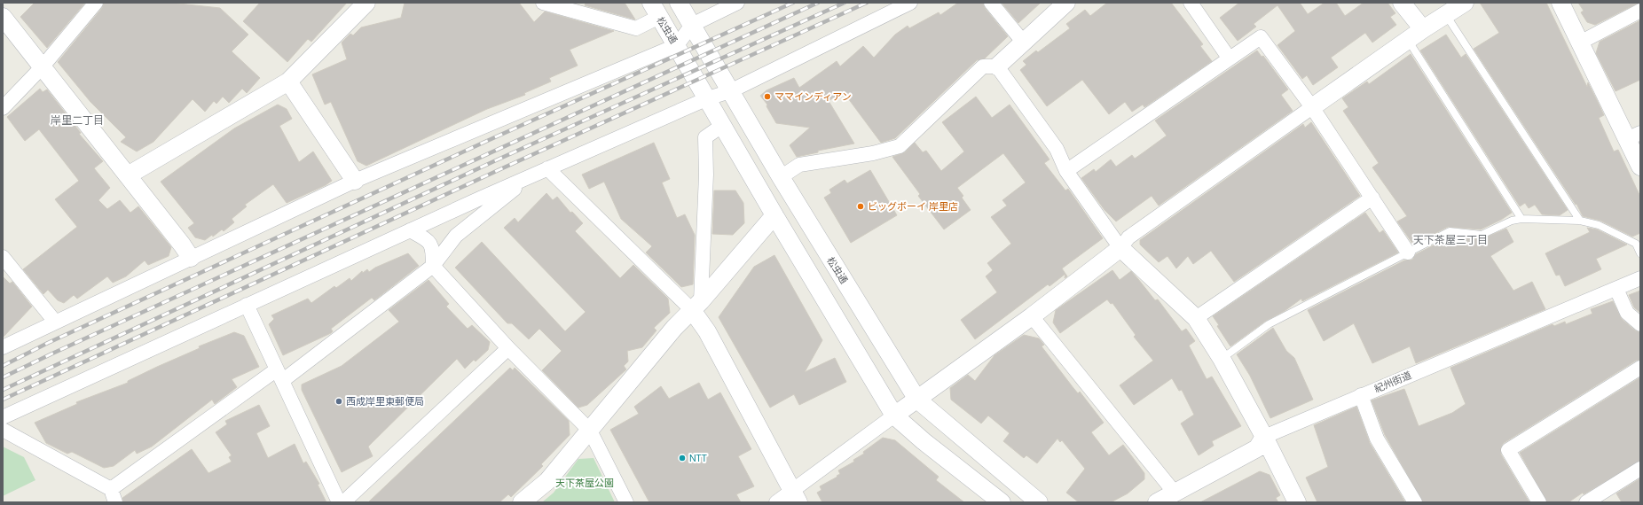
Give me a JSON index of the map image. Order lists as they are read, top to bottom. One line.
{"streets":{"street":["松虫通","紀州街道"]},"districts":["岸里二丁目","天下茶屋三丁目"],"parks":["天下茶屋公園"],"places":["ママインディアン","ビッグボーイ 岸里店","西成岸里東郵便局","NTT"]}
